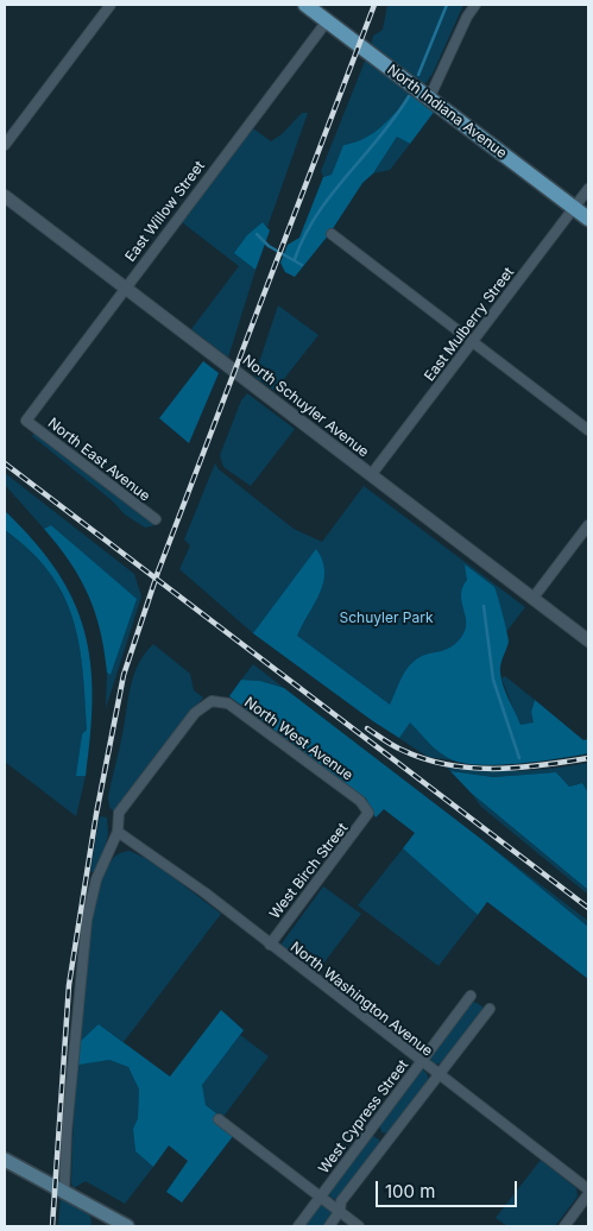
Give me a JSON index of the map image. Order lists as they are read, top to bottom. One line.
{"streets":{"main road":["North Indiana Avenue"],"street":["East Willow Street","East Mulberry Street","North Schuyler Avenue","North East Avenue","North West Avenue","West Birch Street","North Washington Avenue","West Cypress Street"]},"crossings":[["North Indiana Avenue","East Willow Street"],["North Indiana Avenue","East Mulberry Street"],["East Willow Street","North Schuyler Avenue"],["East Willow Street","North East Avenue"],["East Mulberry Street","North Schuyler Avenue"],["North West Avenue","West Birch Street"],["North West Avenue","North Washington Avenue"],["West Birch Street","North Washington Avenue"],["North Washington Avenue","West Cypress Street"]],"parks":["Schuyler Park"],"scale_bar":"100 m"}
